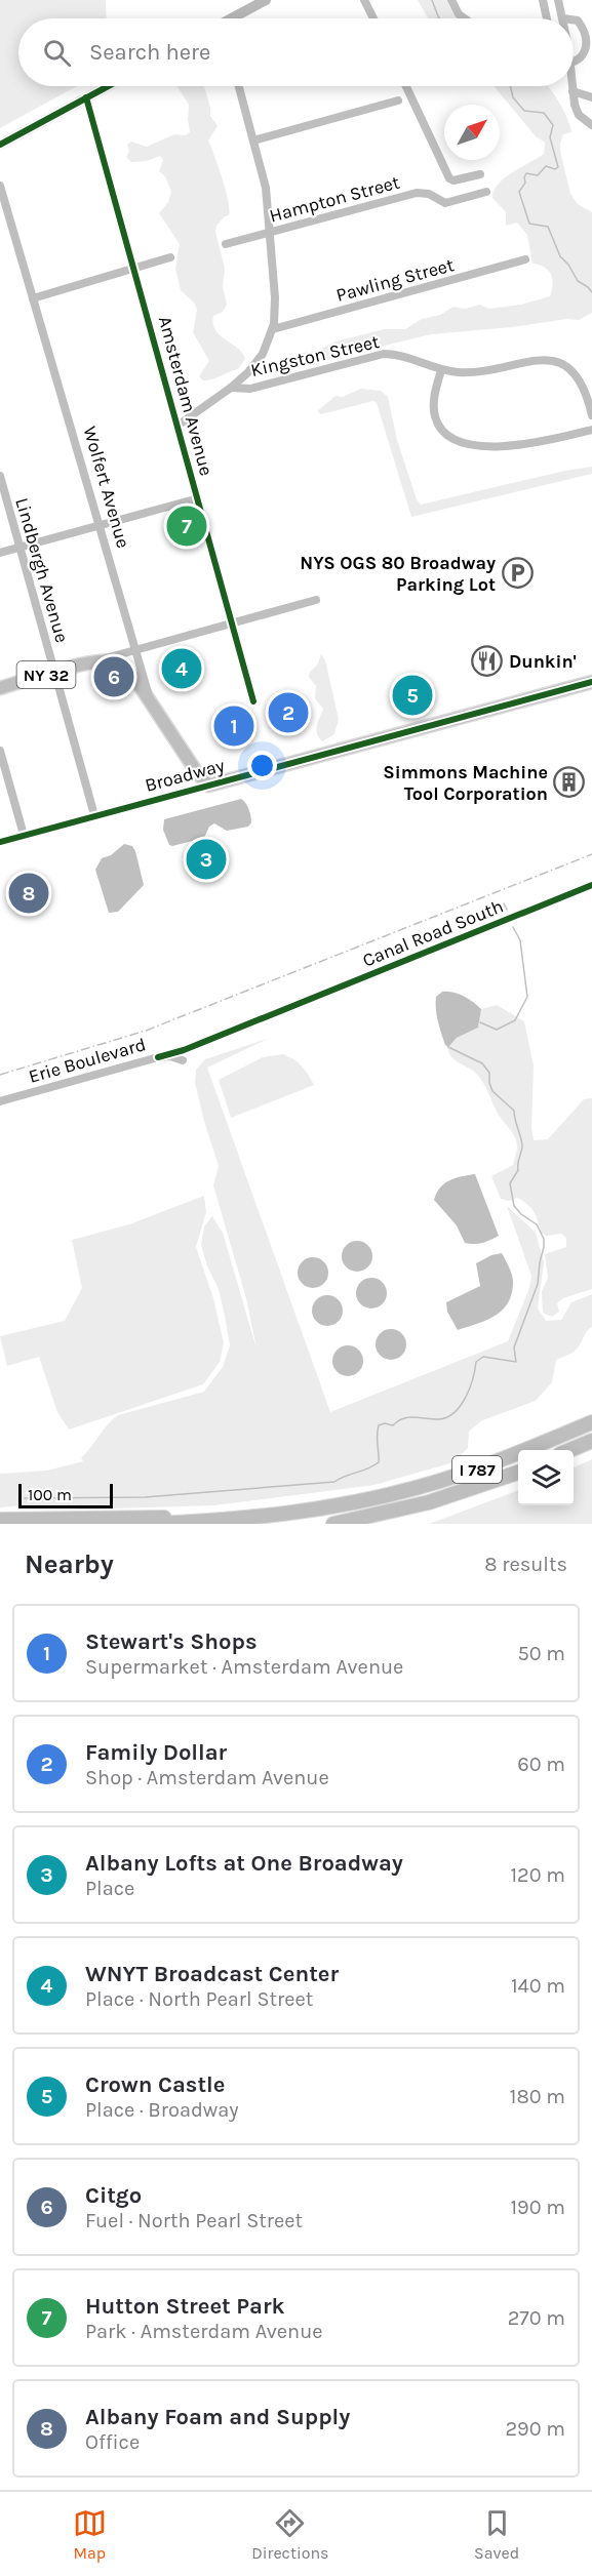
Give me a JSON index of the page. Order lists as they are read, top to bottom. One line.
{"streets":{"highway":["I 787"],"main road":["Wolfert Avenue","NY 32","Broadway"],"street":["Hampton Street","Pawling Street","Kingston Street","Amsterdam Avenue","Lindbergh Avenue","Canal Road South","Erie Boulevard"]},"crossings":[["Wolfert Avenue","NY 32"],["Wolfert Avenue","Broadway"],["Lindbergh Avenue","NY 32"],["Lindbergh Avenue","Broadway"],["Canal Road South","Erie Boulevard"]],"places":{"parking":["NYS OGS 80 Broadway Parking Lot"],"restaurant":["Dunkin'"],"building":["Simmons Machine Tool Corporation"]},"scale_bar":"100 m","north":"top right","page":{"search":"Search here","pins":["7","4","6","5","2","1","3","8"],"scale":"100 m","heading":["Nearby","8 results"],"list":[{"mark":"1","name":"Stewart's Shops","note":"Supermarket · Amsterdam Avenue","value":"50 m"},{"mark":"2","name":"Family Dollar","note":"Shop · Amsterdam Avenue","value":"60 m"},{"mark":"3","name":"Albany Lofts at One Broadway","note":"Place","value":"120 m"},{"mark":"4","name":"WNYT Broadcast Center","note":"Place · North Pearl Street","value":"140 m"},{"mark":"5","name":"Crown Castle","note":"Place · Broadway","value":"180 m"},{"mark":"6","name":"Citgo","note":"Fuel · North Pearl Street","value":"190 m"},{"mark":"7","name":"Hutton Street Park","note":"Park · Amsterdam Avenue","value":"270 m"},{"mark":"8","name":"Albany Foam and Supply","note":"Office","value":"290 m"}],"nav":["Map","Directions","Saved"]}}
